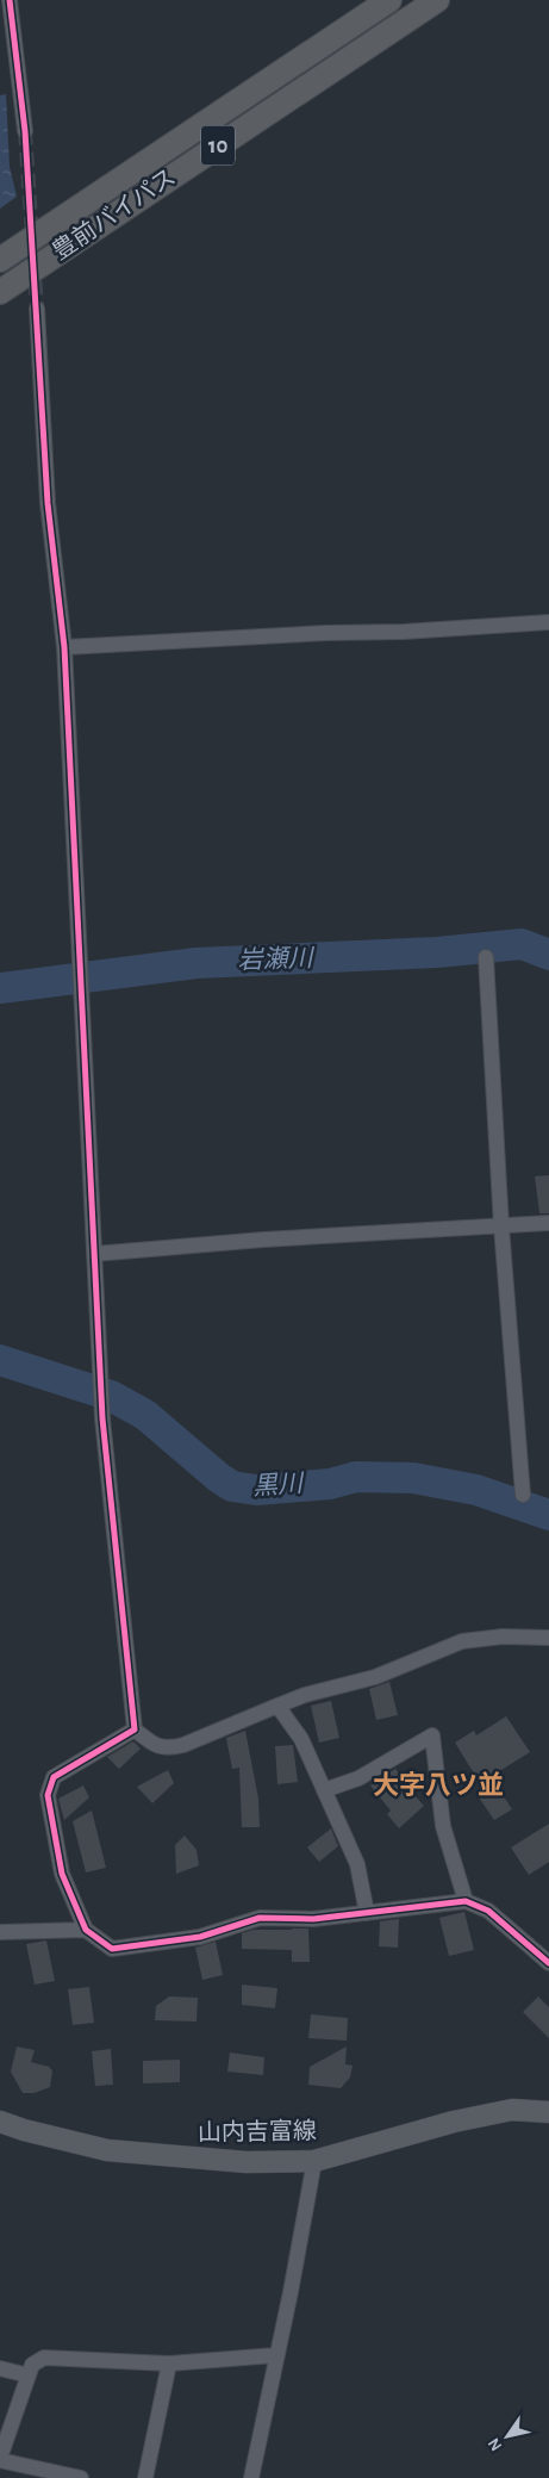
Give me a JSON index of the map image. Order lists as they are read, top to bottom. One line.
{"streets":{"highway":["10","豊前バイパス"],"main road":["山内吉富線"]},"districts":["大字八ツ並"],"water":["岩瀬川","黒川"],"north":"bottom left"}
